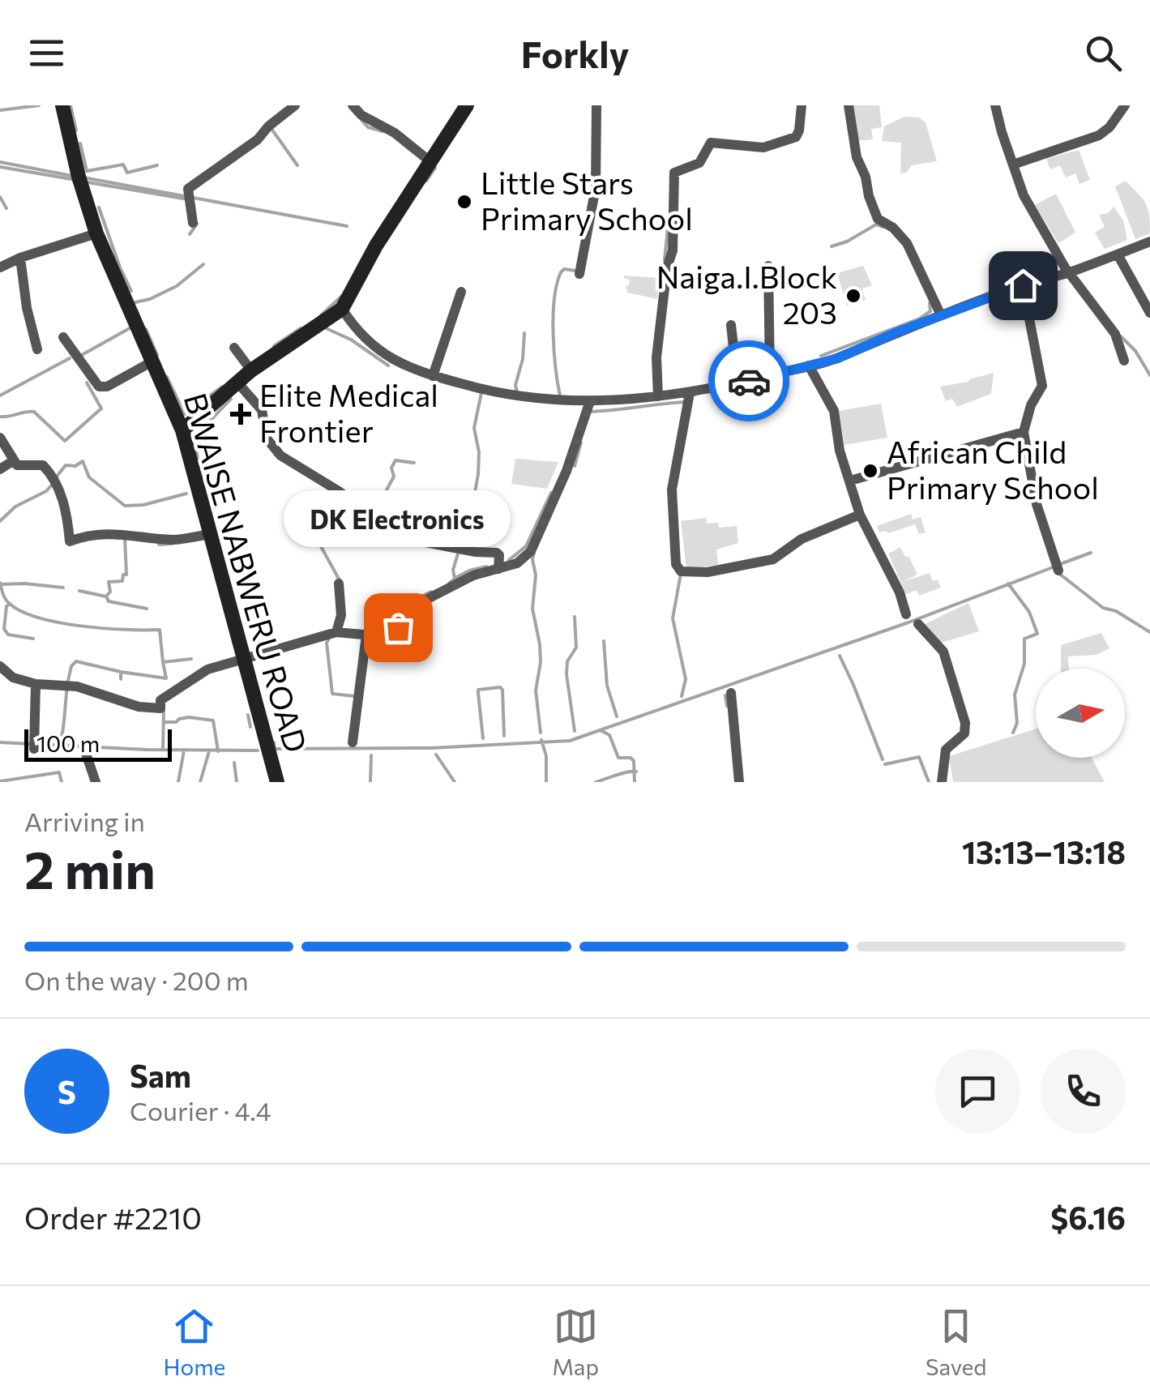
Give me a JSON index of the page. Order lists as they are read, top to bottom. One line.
{"streets":{"main road":["BWAISE NABWERU ROAD"]},"places":{"other":["Little Stars Primary School","Naiga.I.Block 203","African Child Primary School","DK Electronics"],"health":["Elite Medical Frontier"]},"scale_bar":"100 m","north":"right","page":{"header":"Forkly","bubble":"DK Electronics","scale":"100 m","heading":["2 min","Arriving in","13:13–13:18"],"panel":["Sam","Courier · 4.4","Order #2210","$6.16"],"bar":"On the way · 200 m","round":"S","tabs":["Home","Map","Saved"]}}
